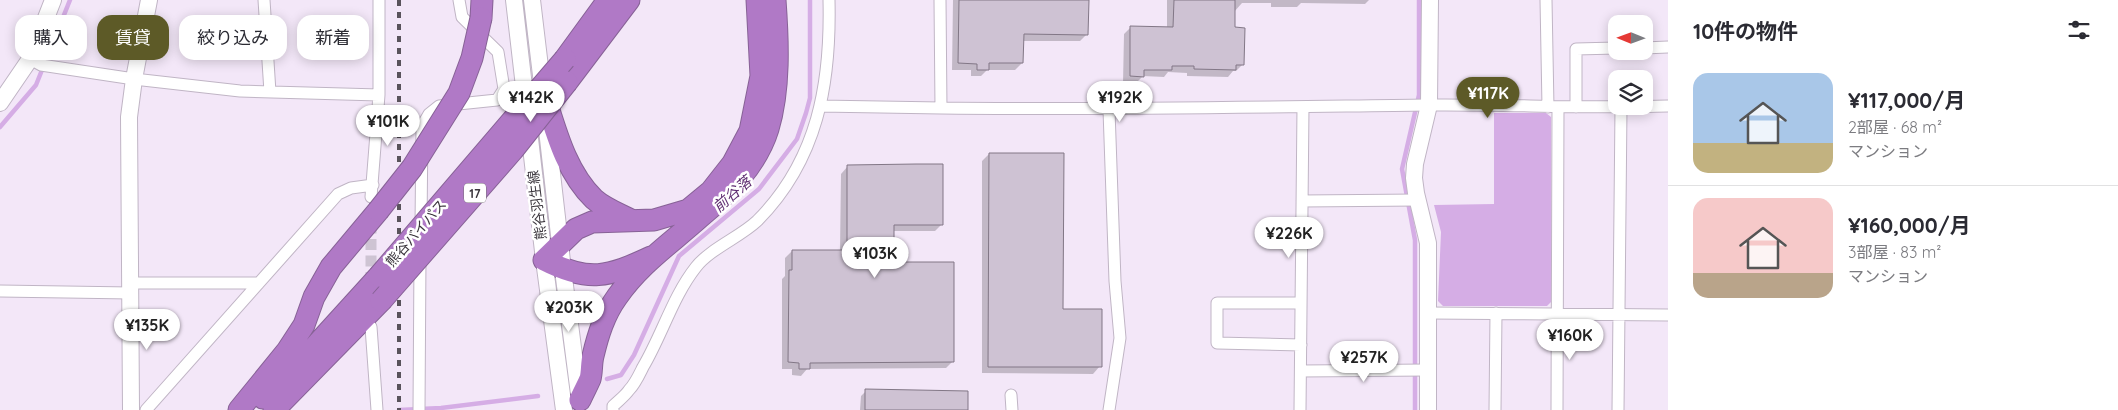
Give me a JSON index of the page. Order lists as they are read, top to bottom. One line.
{"streets":{"highway":["17","熊谷バイパス"],"street":["熊谷羽生線"]},"water":["前谷落"],"north":"left","page":{"heading":"10件の物件","chip":["購入","賃貸","絞り込み","新着"],"list":[{"name":"¥117,000/月","note":"2部屋 · 68 m² · マンション"},{"name":"¥160,000/月","note":"3部屋 · 83 m² · マンション"}],"price":["¥117K","¥142K","¥192K","¥101K","¥226K","¥103K","¥203K","¥135K","¥160K","¥257K"]}}
